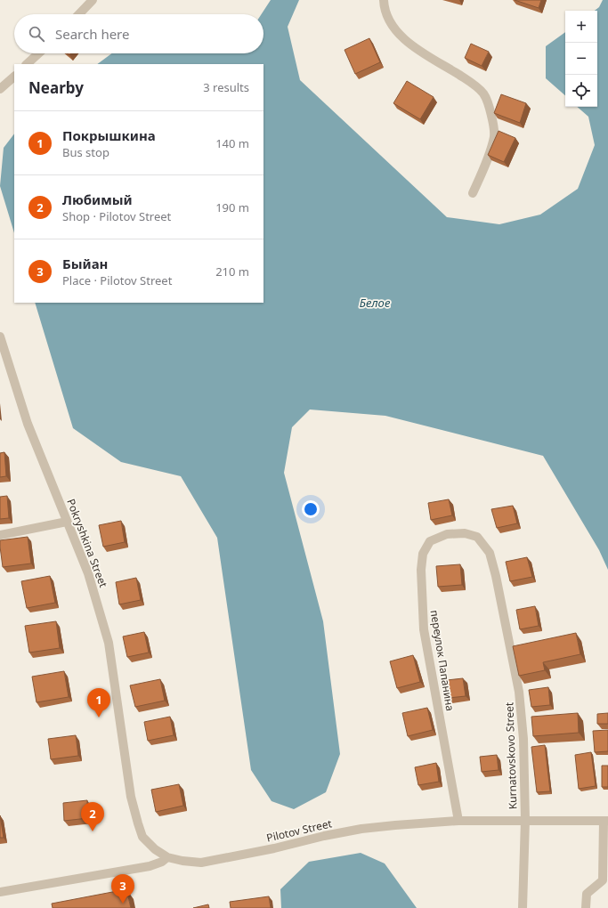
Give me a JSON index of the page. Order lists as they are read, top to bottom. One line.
{"streets":{"street":["Pokryshkina Street","переулок Папанина","Kurnatovskovo Street","Pilotov Street"]},"crossings":[["Pokryshkina Street","Pilotov Street"],["переулок Папанина","Kurnatovskovo Street"],["переулок Папанина","Pilotov Street"],["Kurnatovskovo Street","Pilotov Street"]],"water":["Белое"],"page":{"map_buttons":["+","−"],"search":"Search here","heading":["Nearby","3 results"],"list":[{"mark":"1","name":"Покрышкина","note":"Bus stop","value":"140 m"},{"mark":"2","name":"Любимый","note":"Shop · Pilotov Street","value":"190 m"},{"mark":"3","name":"Быйан","note":"Place · Pilotov Street","value":"210 m"}],"pins":["1","2","3"]}}
